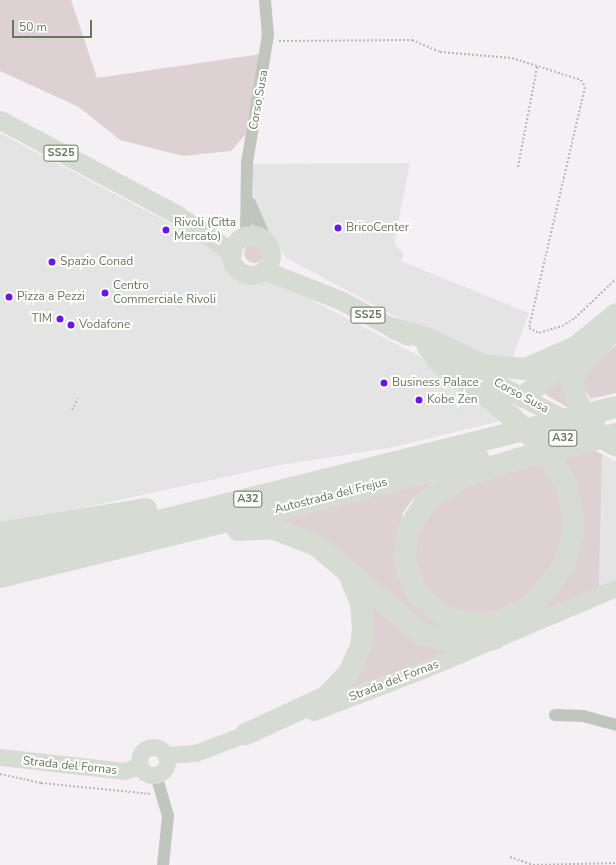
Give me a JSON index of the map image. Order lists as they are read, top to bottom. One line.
{"streets":{"highway":["A32","Autostrada del Frejus"],"main road":["Corso Susa","SS25"],"street":["Strada del Fornas"]},"crossings":[["Corso Susa","SS25"]],"places":["BricoCenter","Rivoli (Citta Mercato)","Spazio Conad","Centro Commerciale Rivoli","Pizza a Pezzi","TIM","Vodafone","Business Palace","Kobe Zen"],"scale_bar":"50 m"}
